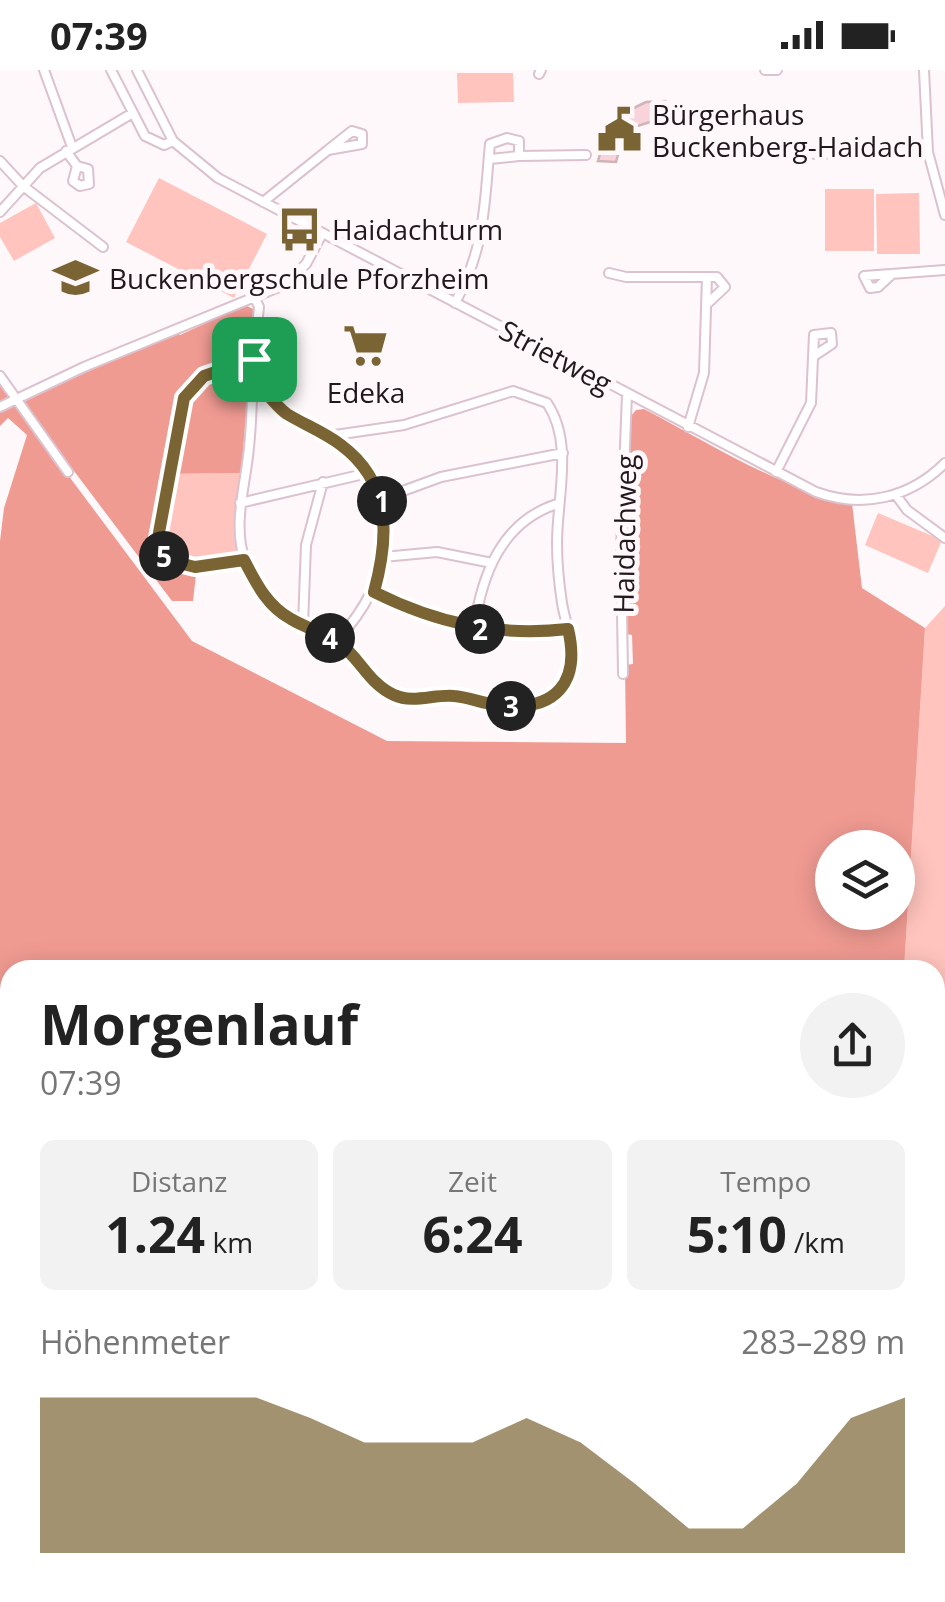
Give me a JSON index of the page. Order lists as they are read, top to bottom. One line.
{"streets":{"street":["Strietweg","Haidachweg"]},"crossings":[["Strietweg","Haidachweg"]],"places":{"public building":["Bürgerhaus Buckenberg-Haidach"],"bus stop":["Haidachturm"],"school or university":["Buckenbergschule Pforzheim"],"supermarket":["Edeka"]},"page":{"status":"07:39","pins":["1","5","2","4","3"],"heading":["Morgenlauf","07:39"],"stats":[["Distanz","1.24 km"],["Zeit","6:24"],["Tempo","5:10 /km"]],"chart":["Höhenmeter","283–289 m"]}}
